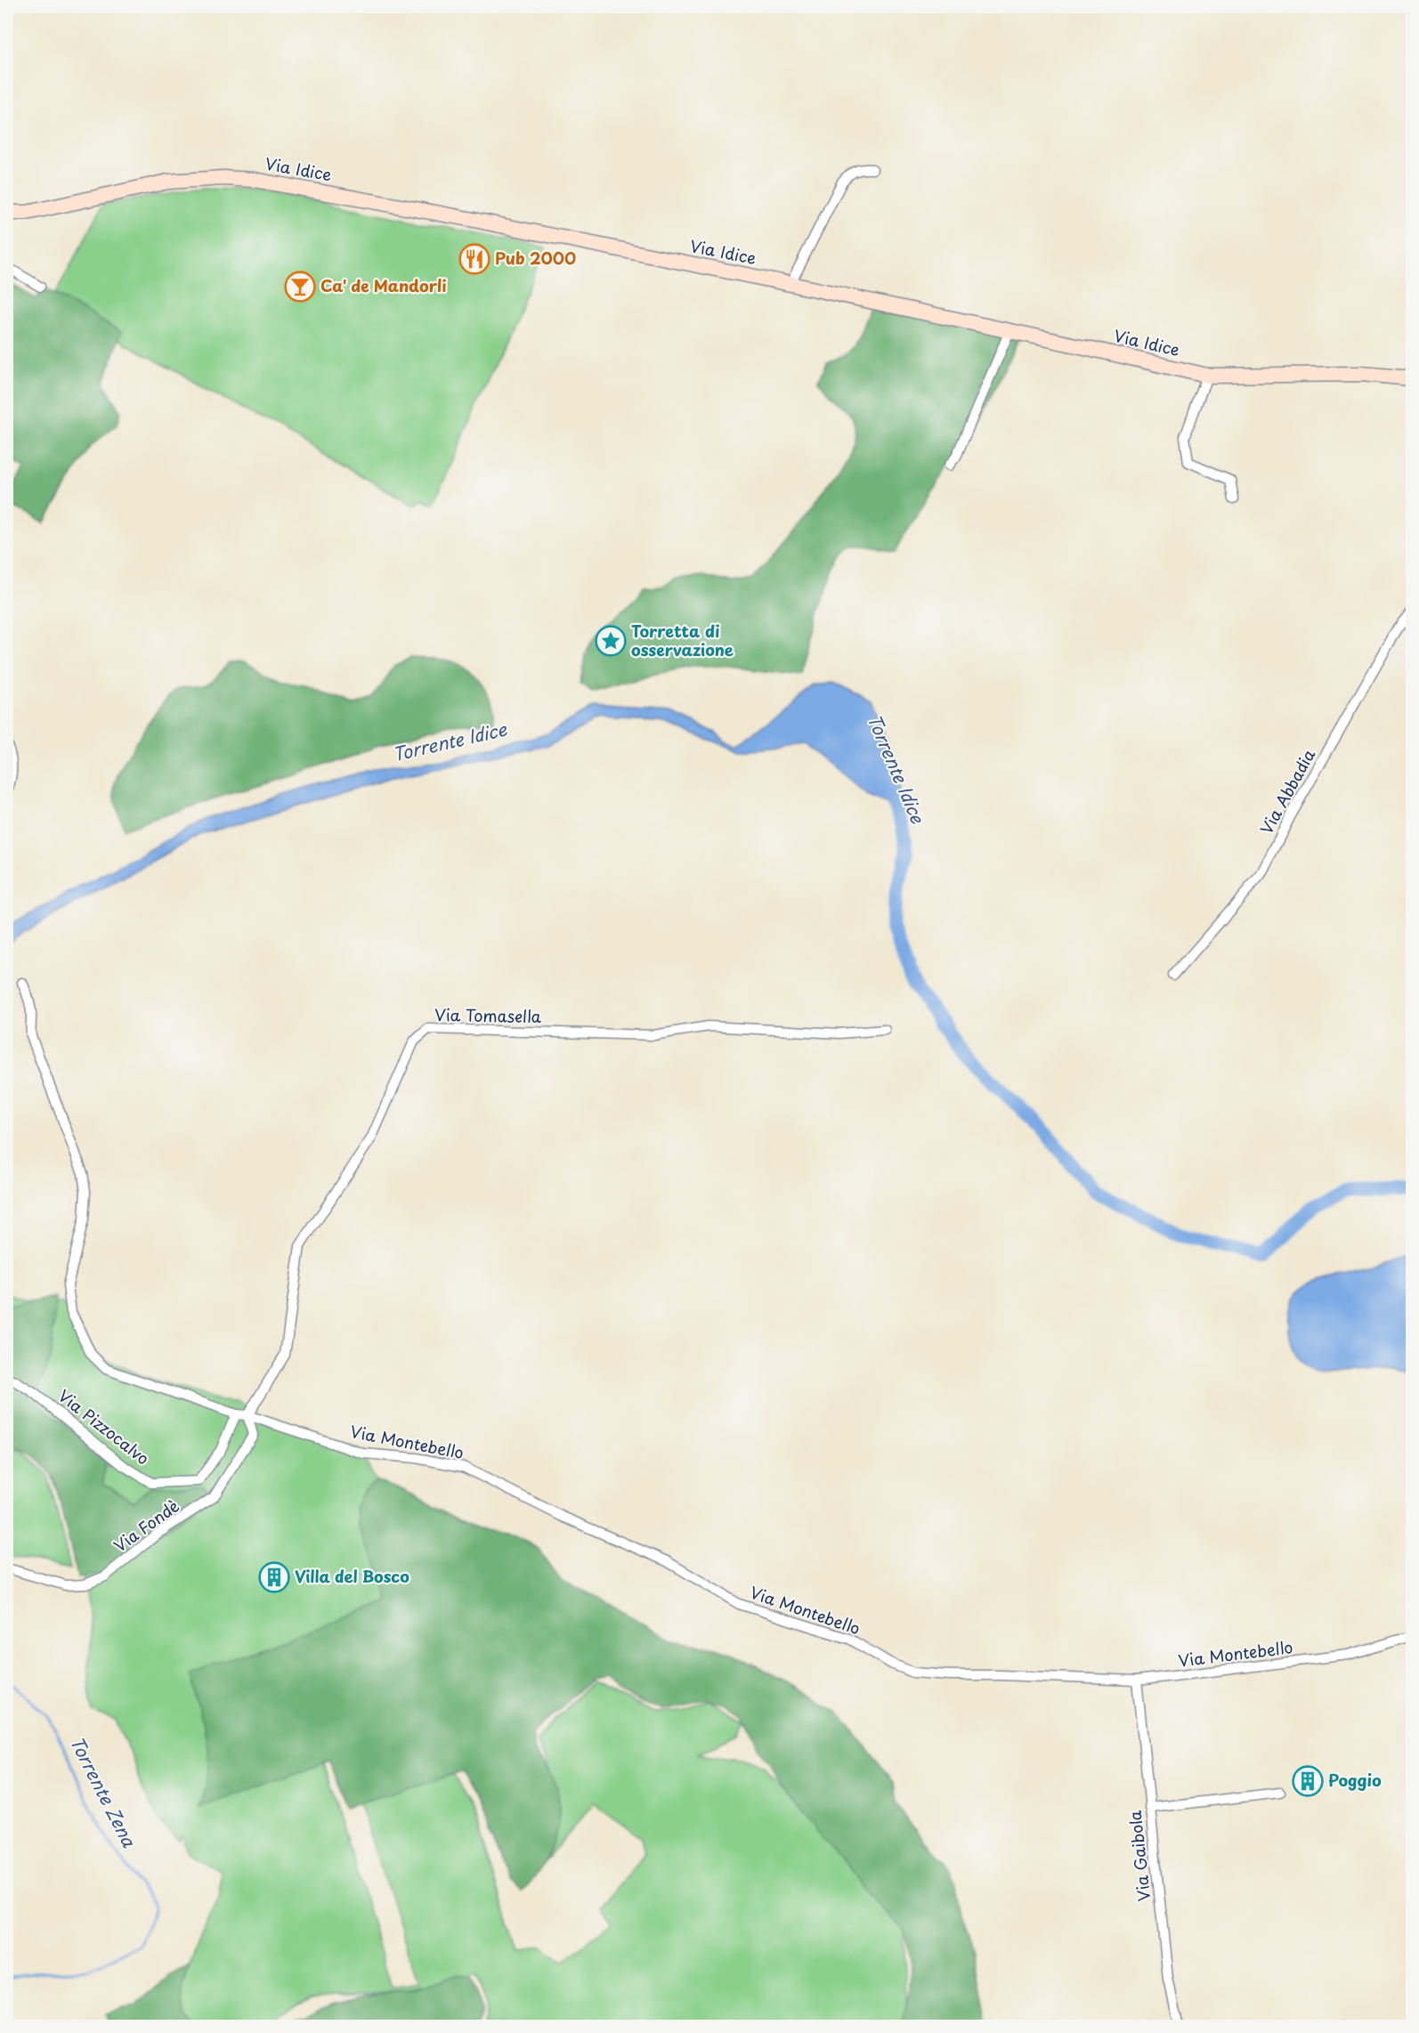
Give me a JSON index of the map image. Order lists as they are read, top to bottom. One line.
{"streets":{"main road":["Via Idice"],"street":["Via Abbadia","Via Tomasella","Via Pizzocalvo","Via Montebello","Via Fondè","Via Gaibola"]},"crossings":[["Via Tomasella","Via Montebello"],["Via Tomasella","Via Fondè"],["Via Pizzocalvo","Via Montebello"],["Via Montebello","Via Fondè"],["Via Montebello","Via Gaibola"]],"water":["Torrente Idice","Torrente Zena"],"places":{"restaurant":["Pub 2000"],"bar":["Ca' de Mandorli"],"place":["Torretta di osservazione"],"building":["Villa del Bosco","Poggio"]}}
